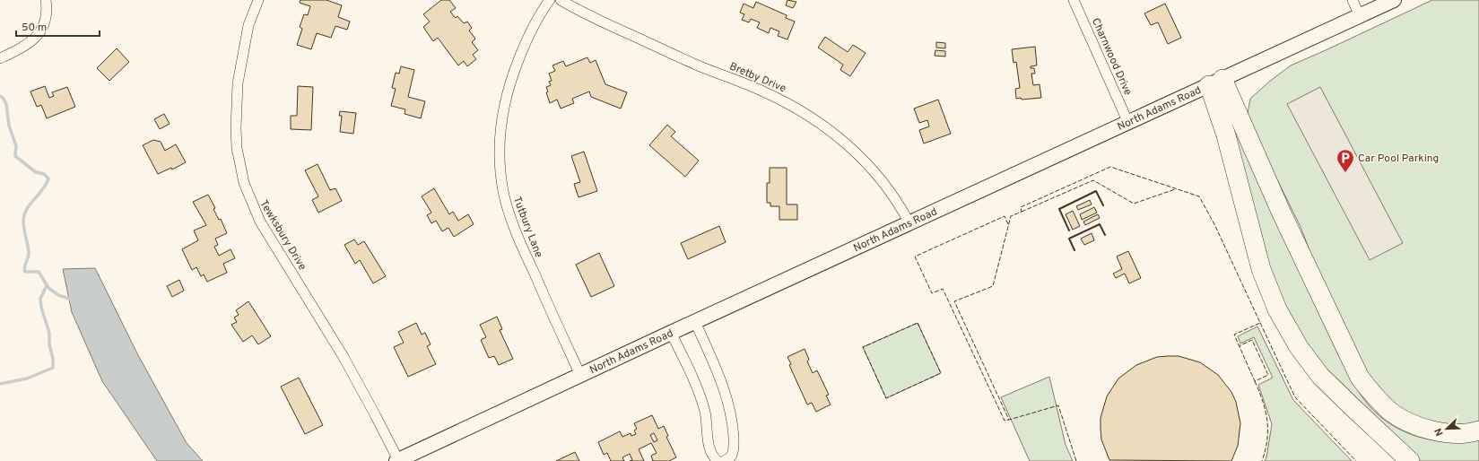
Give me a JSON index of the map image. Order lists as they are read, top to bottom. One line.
{"streets":{"street":["Charnwood Drive","Bretby Drive","North Adams Road","Tutbury Lane","Tewksbury Drive"]},"crossings":[["Charnwood Drive","North Adams Road"],["Bretby Drive","North Adams Road"],["North Adams Road","Tutbury Lane"],["North Adams Road","Tewksbury Drive"]],"places":{"parking":["Car Pool Parking"]},"scale_bar":"50 m","north":"bottom left"}
